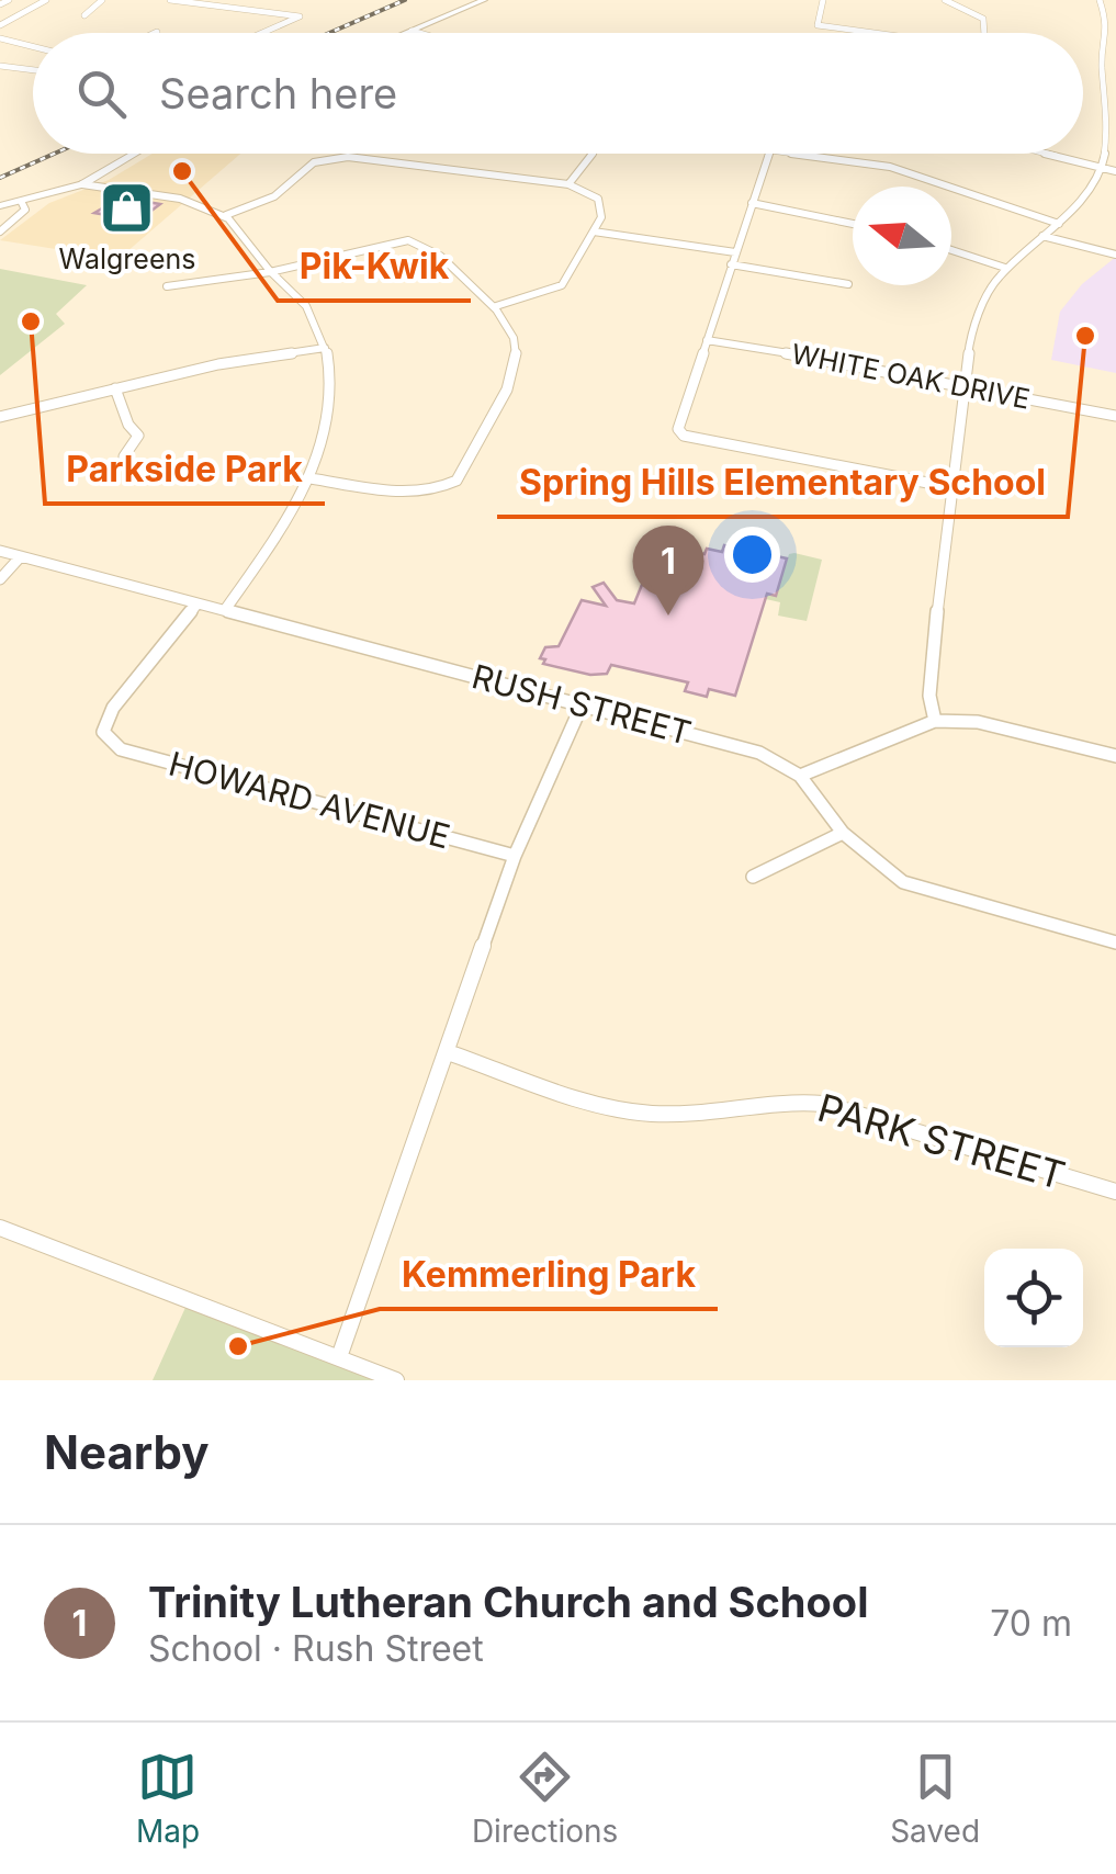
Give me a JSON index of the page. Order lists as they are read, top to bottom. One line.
{"streets":{"street":["WHITE OAK DRIVE","RUSH STREET","HOWARD AVENUE","PARK STREET"]},"crossings":[["RUSH STREET","HOWARD AVENUE"]],"places":{"other":["Pik-Kwik","Parkside Park","Spring Hills Elementary School","Kemmerling Park"],"shop":["Walgreens"]},"north":"left","page":{"search":"Search here","pins":"1","heading":"Nearby","list":[{"mark":"1","name":"Trinity Lutheran Church and School","note":"School · Rush Street","value":"70 m"}],"nav":["Map","Directions","Saved"]}}
